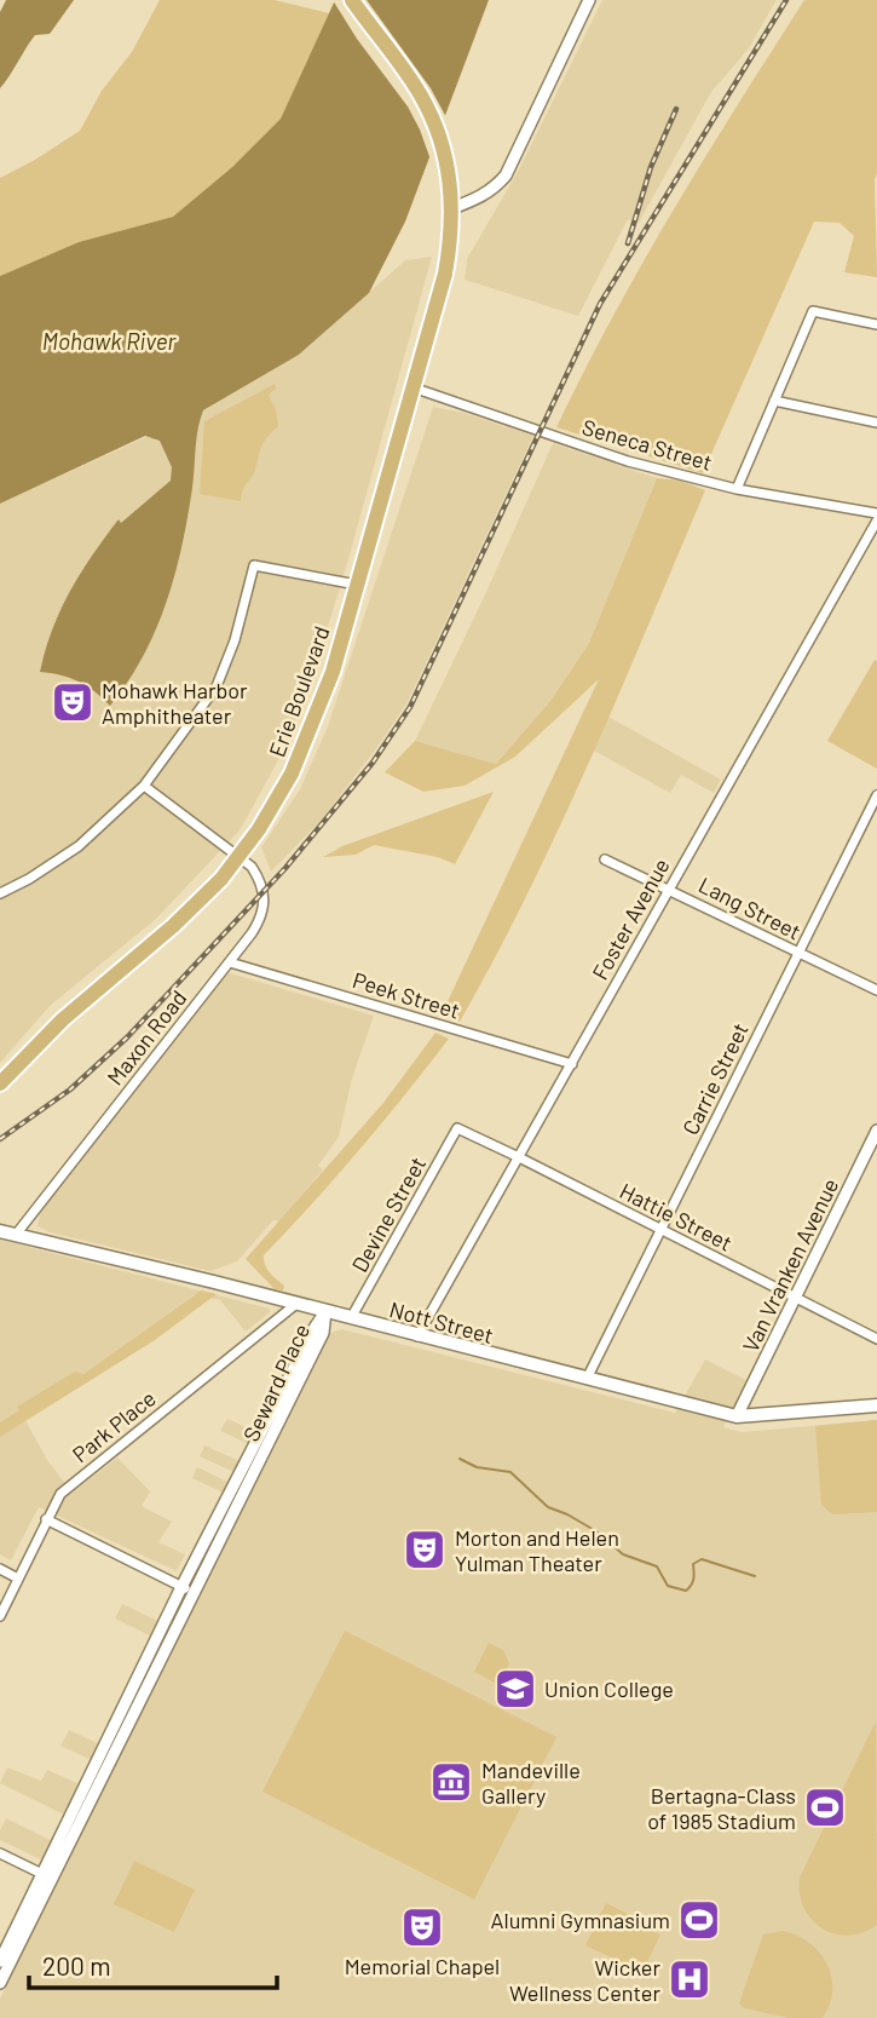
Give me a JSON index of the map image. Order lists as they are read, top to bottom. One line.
{"streets":{"highway":["Erie Boulevard"],"main road":["Nott Street"],"street":["Seneca Street","Lang Street","Foster Avenue","Peek Street","Maxon Road","Carrie Street","Devine Street","Hattie Street","Van Vranken Avenue","Seward Place","Park Place"]},"crossings":[["Seneca Street","Erie Boulevard"],["Seneca Street","Foster Avenue"],["Erie Boulevard","Maxon Road"],["Lang Street","Foster Avenue"],["Lang Street","Carrie Street"],["Foster Avenue","Peek Street"],["Foster Avenue","Hattie Street"],["Foster Avenue","Nott Street"],["Peek Street","Maxon Road"],["Maxon Road","Nott Street"],["Carrie Street","Hattie Street"],["Carrie Street","Nott Street"],["Devine Street","Hattie Street"],["Devine Street","Nott Street"],["Hattie Street","Van Vranken Avenue"],["Van Vranken Avenue","Nott Street"],["Nott Street","Seward Place"],["Nott Street","Park Place"]],"water":["Mohawk River"],"places":{"theatre":["Mohawk Harbor Amphitheater","Morton and Helen Yulman Theater","Memorial Chapel"],"school or university":["Union College"],"museum":["Mandeville Gallery"],"sports":["Bertagna-Class of 1985 Stadium","Alumni Gymnasium"],"hospital":["Wicker Wellness Center"]},"scale_bar":"200 m"}
